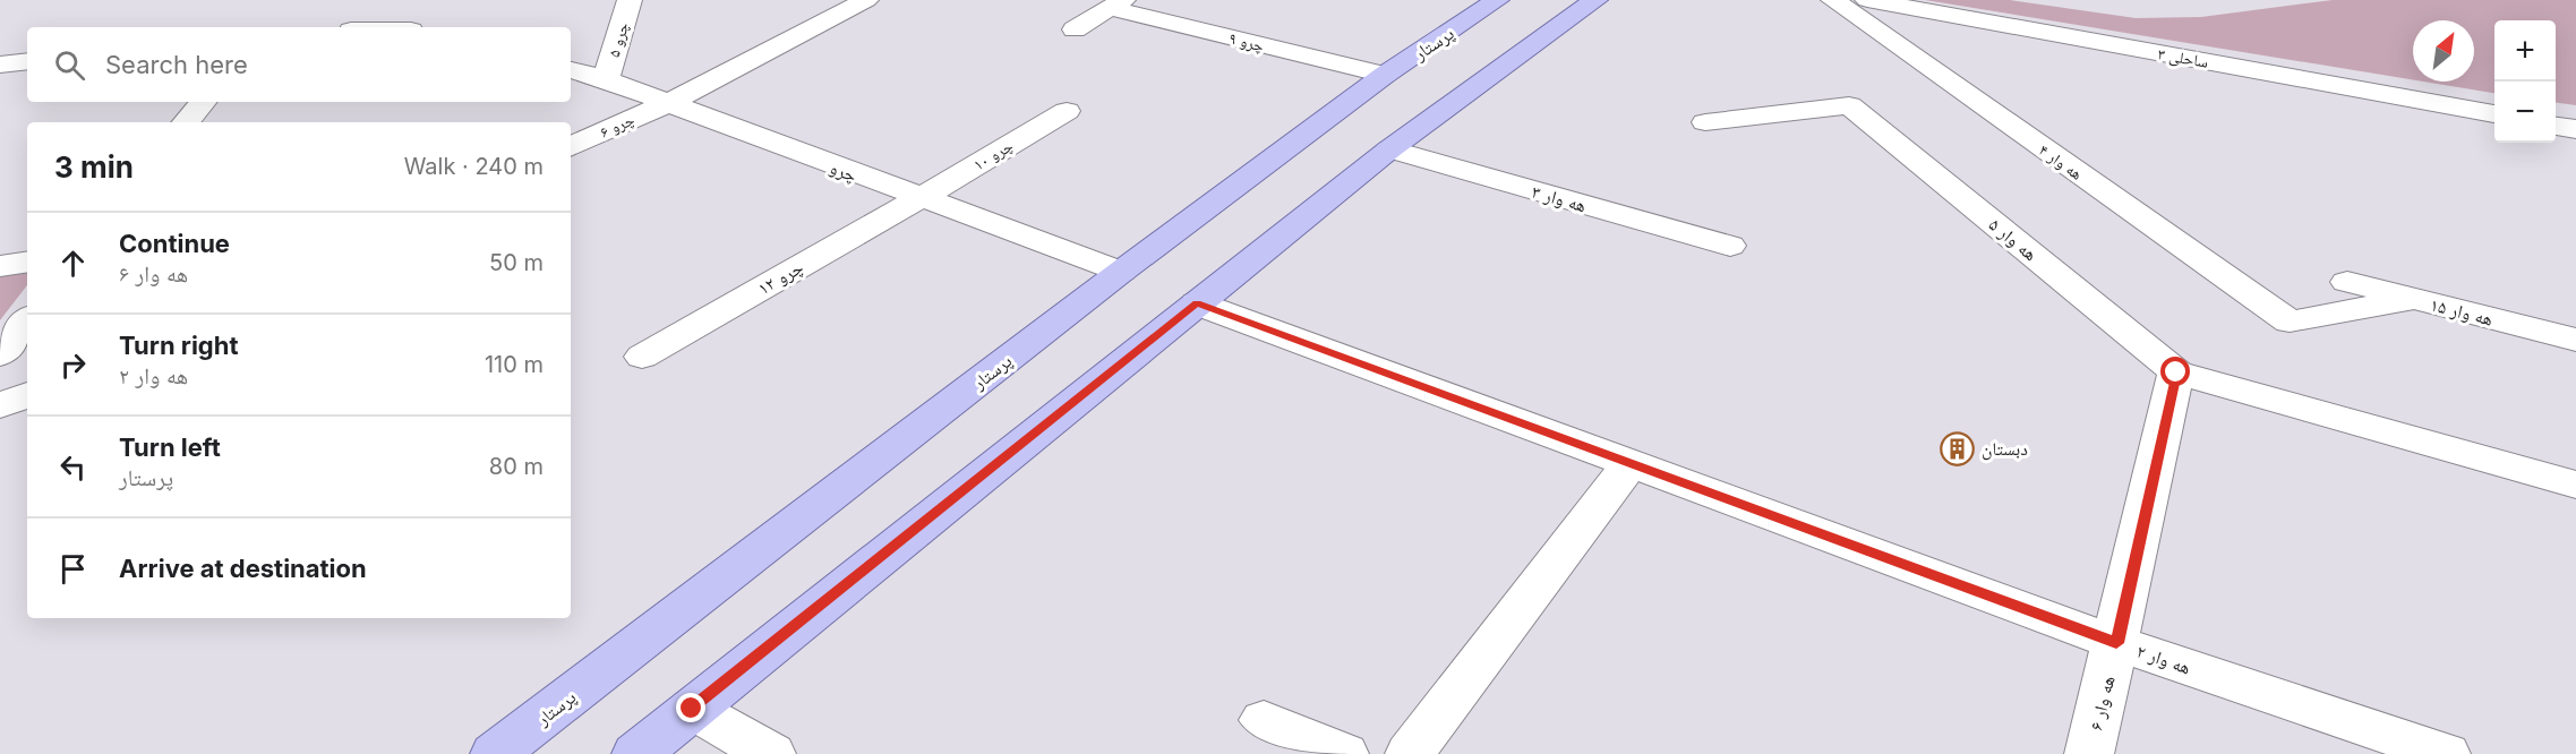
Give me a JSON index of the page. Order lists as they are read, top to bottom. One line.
{"streets":{"main road":["پرستار"],"street":["چرو ۵","چرو ۹","ساحلی ۳","چرو ۶","چرو ۱۰","هه وار ۴","چرو","هه وار ۳","هه وار ۵","چرو ۱۲","هه وار ۱۵","هه وار ۲","هه وار ۶"]},"crossings":[["چرو ۵","چرو"],["چرو ۹","پرستار"],["پرستار","چرو"],["چرو ۶","چرو"],["چرو ۱۰","چرو"],["چرو ۱۰","چرو ۱۲"],["هه وار ۴","هه وار ۱۵"],["چرو","چرو ۱۲"],["هه وار ۵","هه وار ۶"],["هه وار ۲","هه وار ۶"]],"places":{"building":["دبستان"]},"north":"top right","page":{"map_buttons":["+","−"],"search":"Search here","heading":["3 min","Walk · 240 m"],"list":[["Continue","هه وار ۶","50 m"],["Turn right","هه وار ۲","110 m"],["Turn left","پرستار","80 m"],"Arrive at destination"]}}
